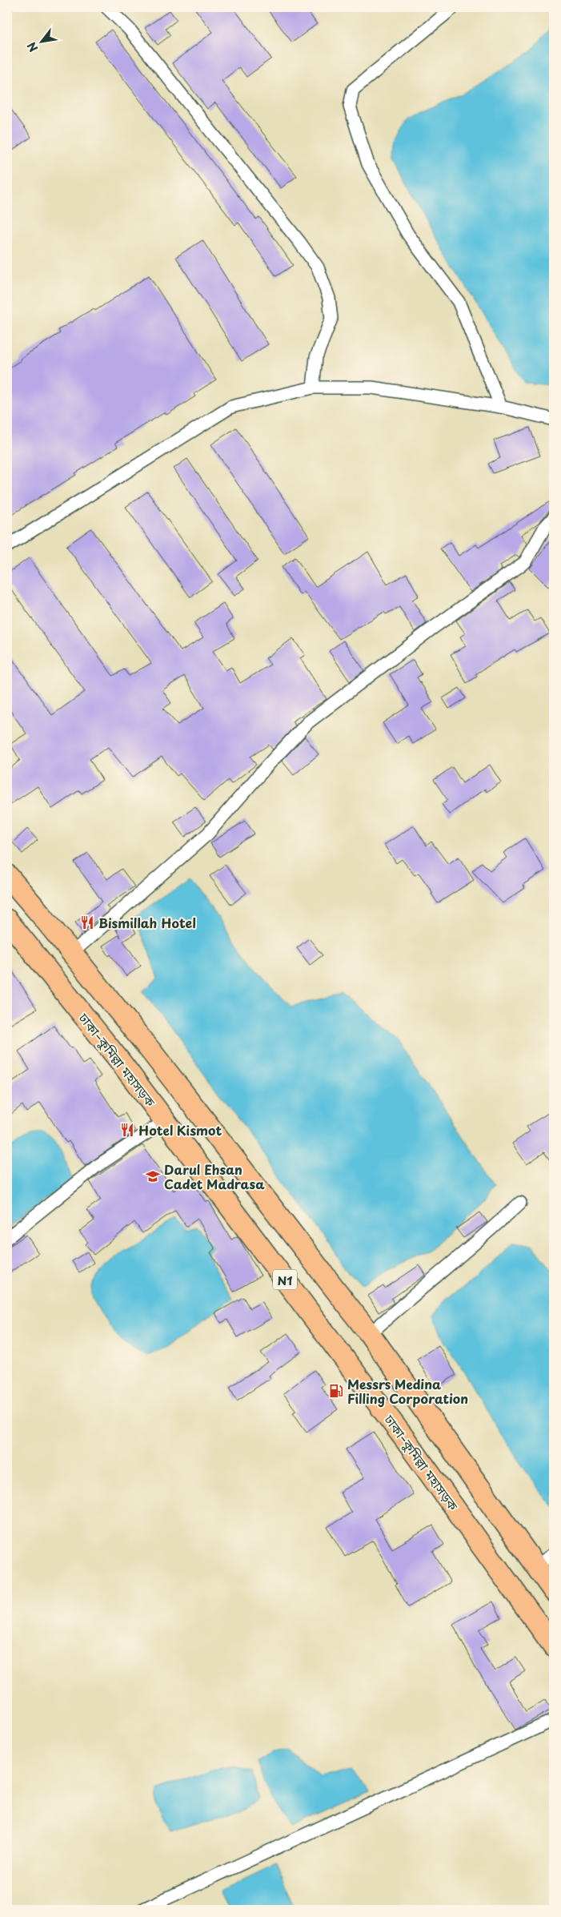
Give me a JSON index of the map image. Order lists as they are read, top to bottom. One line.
{"streets":{"highway":["ঢাকা–কুমিল্লা মহাসড়ক","N1"]},"places":{"restaurant":["Bismillah Hotel","Hotel Kismot"],"school or university":["Darul Ehsan Cadet Madrasa"],"fuel station":["Messrs Medina Filling Corporation"]},"north":"bottom left"}
